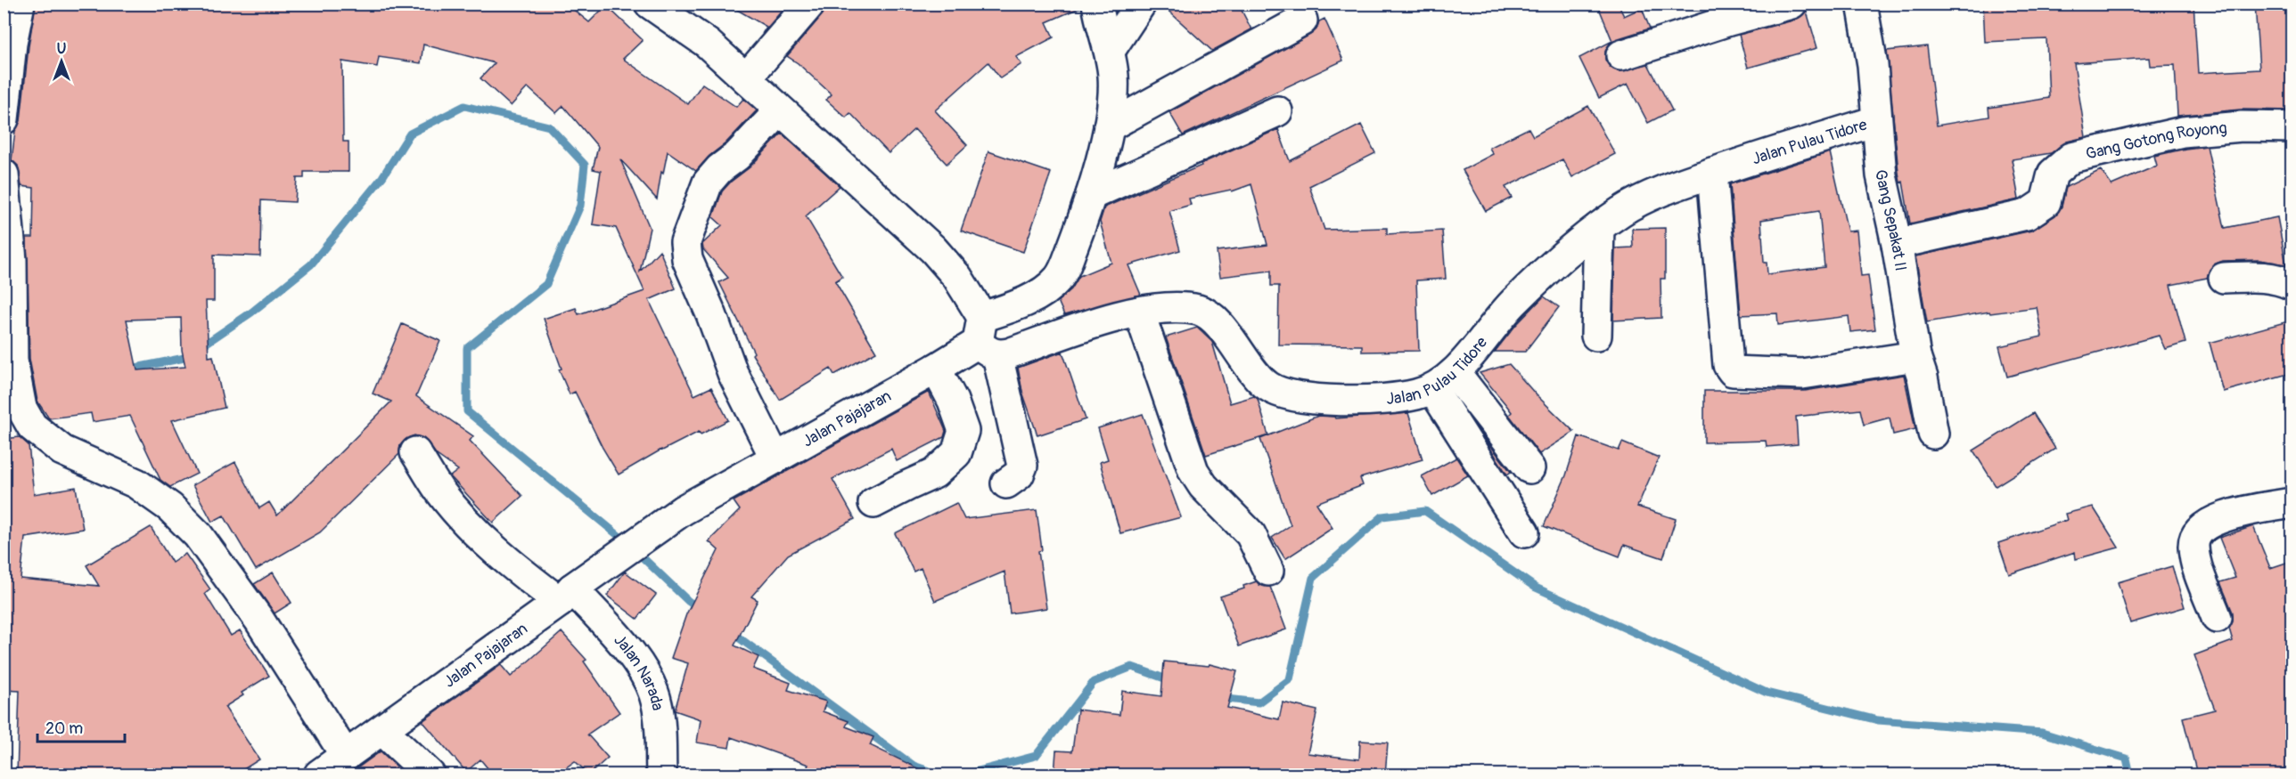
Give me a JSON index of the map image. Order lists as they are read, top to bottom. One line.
{"streets":{"street":["Jalan Pulau Tidore","Gang Gotong Royong","Gang Sepakat II","Jalan Pajajaran","Jalan Narada"]},"crossings":[["Jalan Pulau Tidore","Gang Sepakat II"],["Jalan Pulau Tidore","Jalan Pajajaran"],["Gang Gotong Royong","Gang Sepakat II"],["Jalan Pajajaran","Jalan Narada"]],"scale_bar":"20 m","north":"top"}
